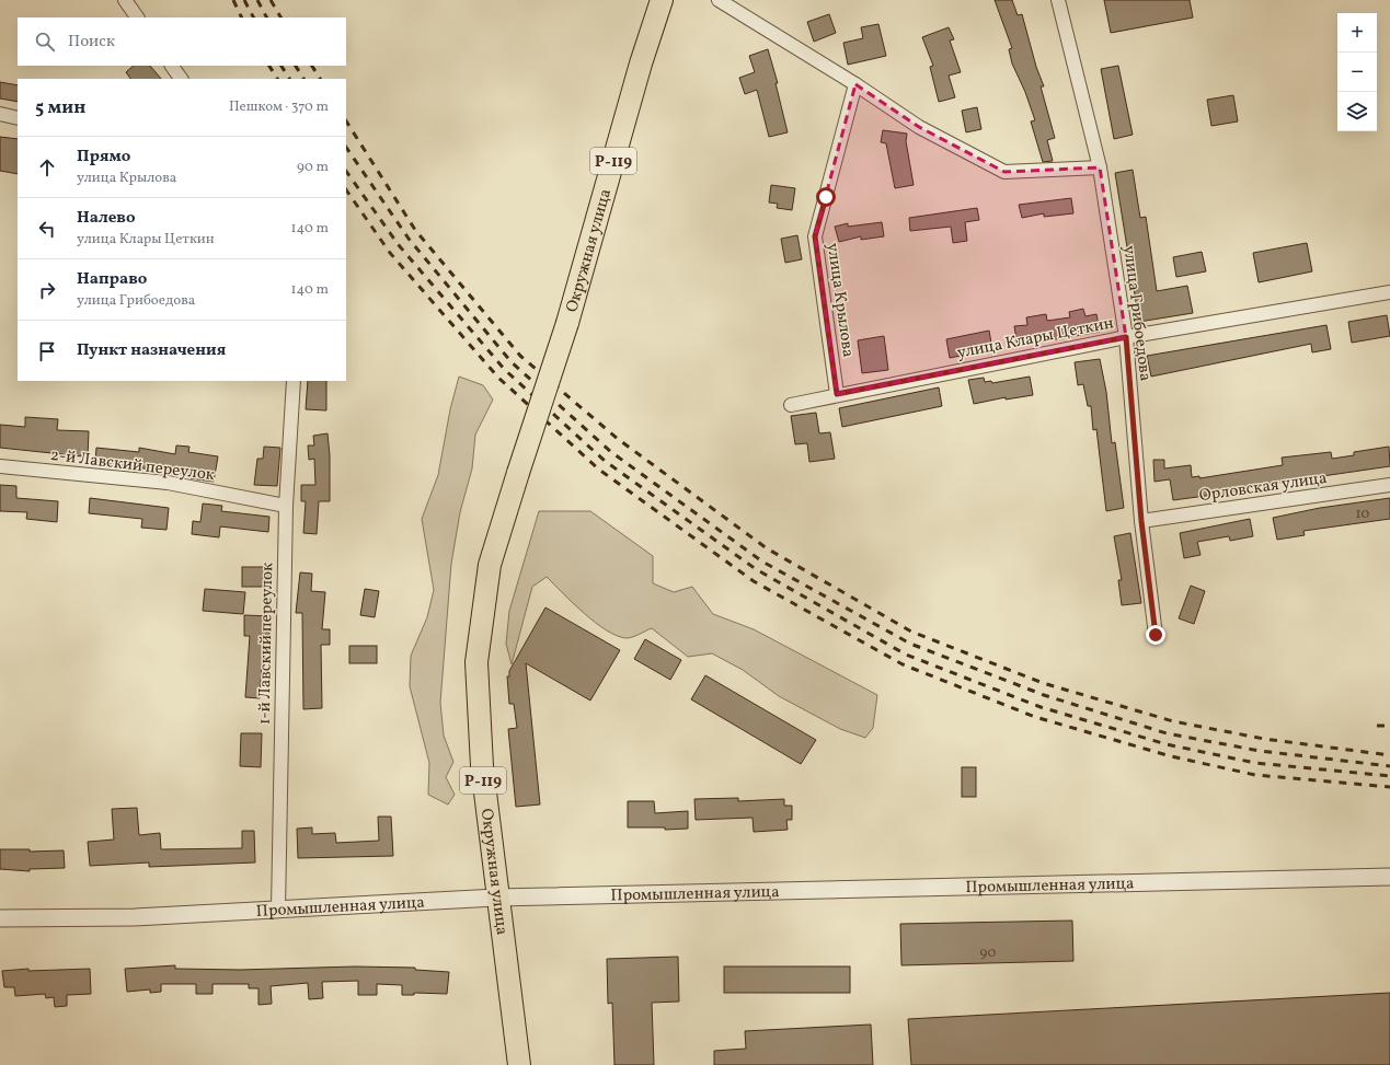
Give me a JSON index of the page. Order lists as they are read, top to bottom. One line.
{"streets":{"highway":["Р-119","Окружная улица"],"street":["улица Крылова","улица Грибоедова","улица Клары Цеткин","2-й Лавский переулок","Орловская улица","1-й Лавский переулок","Промышленная улица"]},"crossings":[["Окружная улица","Промышленная улица"],["улица Крылова","улица Клары Цеткин"],["улица Грибоедова","улица Клары Цеткин"],["улица Грибоедова","Орловская улица"],["2-й Лавский переулок","1-й Лавский переулок"],["1-й Лавский переулок","Промышленная улица"]],"house_numbers":["10","90"],"page":{"map_buttons":["+","−"],"search":"Поиск","heading":["5 мин","Пешком · 370 m"],"list":[["Прямо","улица Крылова","90 m"],["Налево","улица Клары Цеткин","140 m"],["Направо","улица Грибоедова","140 m"],"Пункт назначения"]}}
